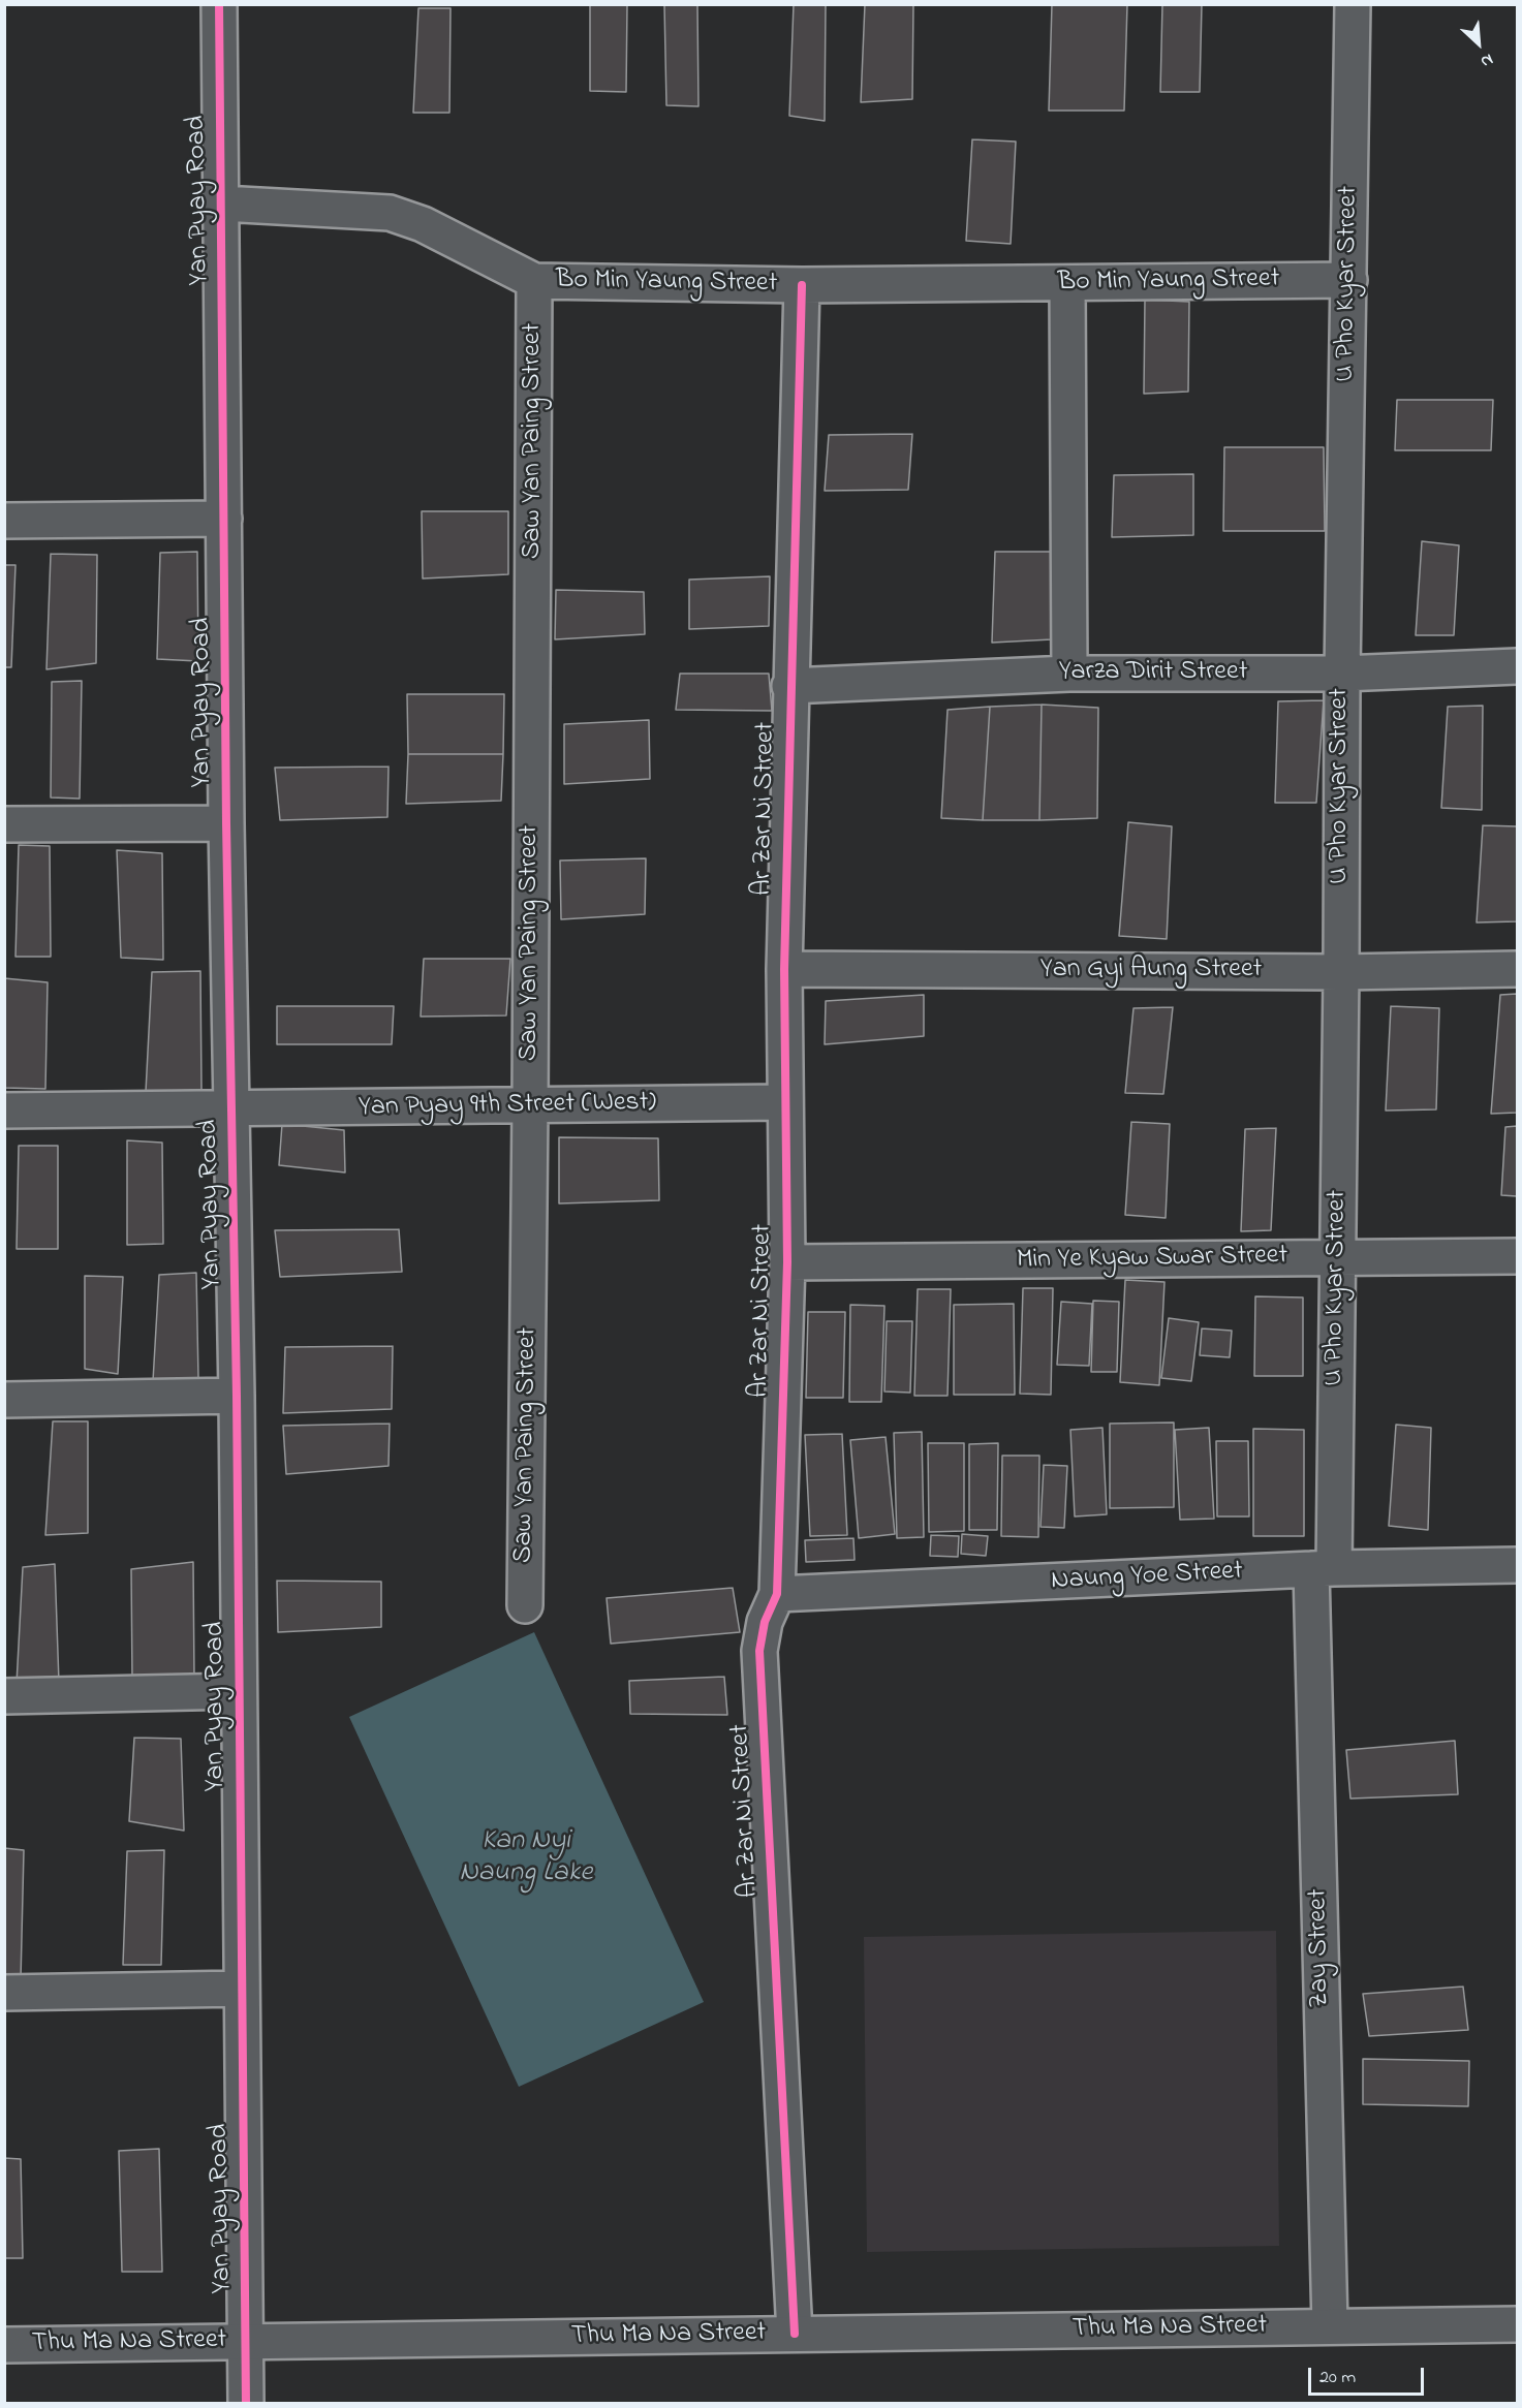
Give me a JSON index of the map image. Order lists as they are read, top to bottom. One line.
{"streets":{"street":["Yan Pyay Road","Bo Min Yaung Street","U Pho Kyar Street","Saw Yan Paing Street","Yarza Dirit Street","Ar Zar Ni Street","Yan Gyi Aung Street","Yan Pyay 9th Street (West)","Min Ye Kyaw Swar Street","Naung Yoe Street","Zay Street","Thu Ma Na Street"]},"crossings":[["Yan Pyay Road","Bo Min Yaung Street"],["Yan Pyay Road","Yan Pyay 9th Street (West)"],["Yan Pyay Road","Thu Ma Na Street"],["Bo Min Yaung Street","U Pho Kyar Street"],["Bo Min Yaung Street","Saw Yan Paing Street"],["Bo Min Yaung Street","Ar Zar Ni Street"],["U Pho Kyar Street","Yarza Dirit Street"],["U Pho Kyar Street","Yan Gyi Aung Street"],["U Pho Kyar Street","Min Ye Kyaw Swar Street"],["U Pho Kyar Street","Naung Yoe Street"],["U Pho Kyar Street","Zay Street"],["Saw Yan Paing Street","Yan Pyay 9th Street (West)"],["Yarza Dirit Street","Ar Zar Ni Street"],["Ar Zar Ni Street","Yan Gyi Aung Street"],["Ar Zar Ni Street","Yan Pyay 9th Street (West)"],["Ar Zar Ni Street","Min Ye Kyaw Swar Street"],["Ar Zar Ni Street","Naung Yoe Street"],["Ar Zar Ni Street","Thu Ma Na Street"],["Naung Yoe Street","Zay Street"],["Zay Street","Thu Ma Na Street"]],"water":["Kan Nyi Naung Lake"],"scale_bar":"20 m","north":"bottom right"}
